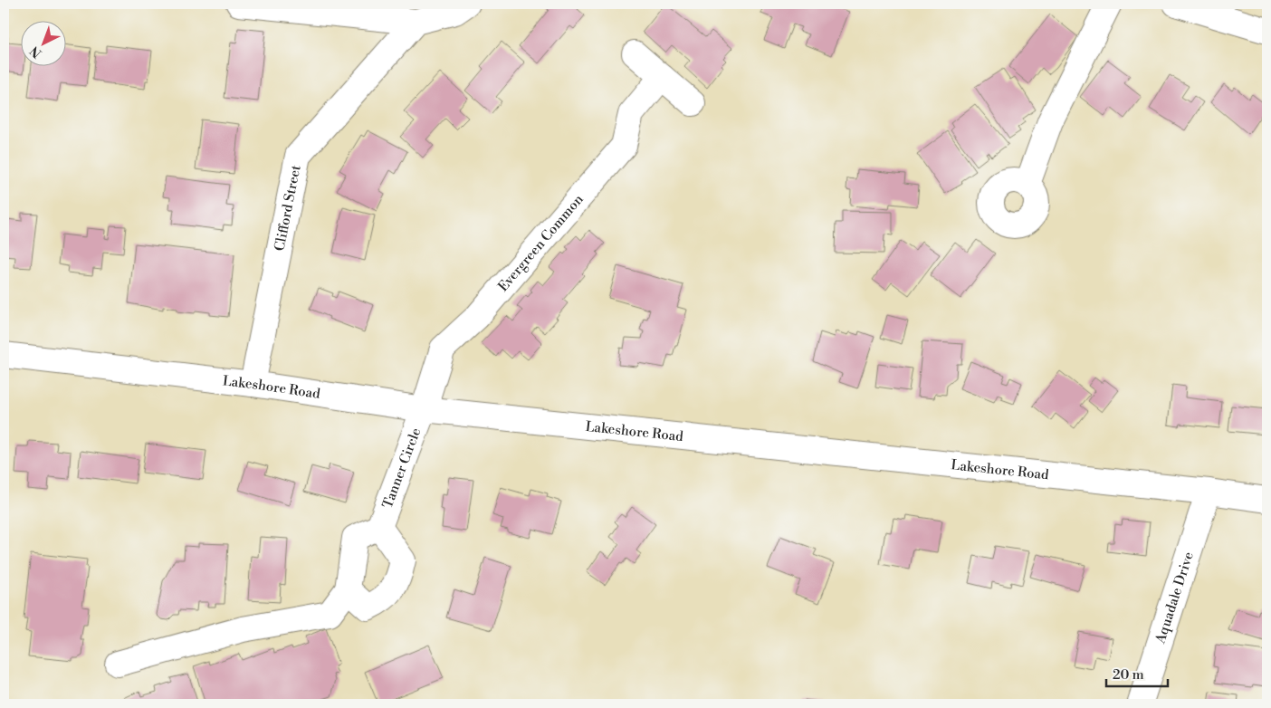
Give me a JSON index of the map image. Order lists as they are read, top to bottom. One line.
{"streets":{"street":["Clifford Street","Evergreen Common","Lakeshore Road","Tanner Circle","Aquadale Drive"]},"crossings":[["Clifford Street","Lakeshore Road"],["Evergreen Common","Lakeshore Road"],["Evergreen Common","Tanner Circle"],["Lakeshore Road","Tanner Circle"],["Lakeshore Road","Aquadale Drive"]],"scale_bar":"20 m","north":"bottom left"}
